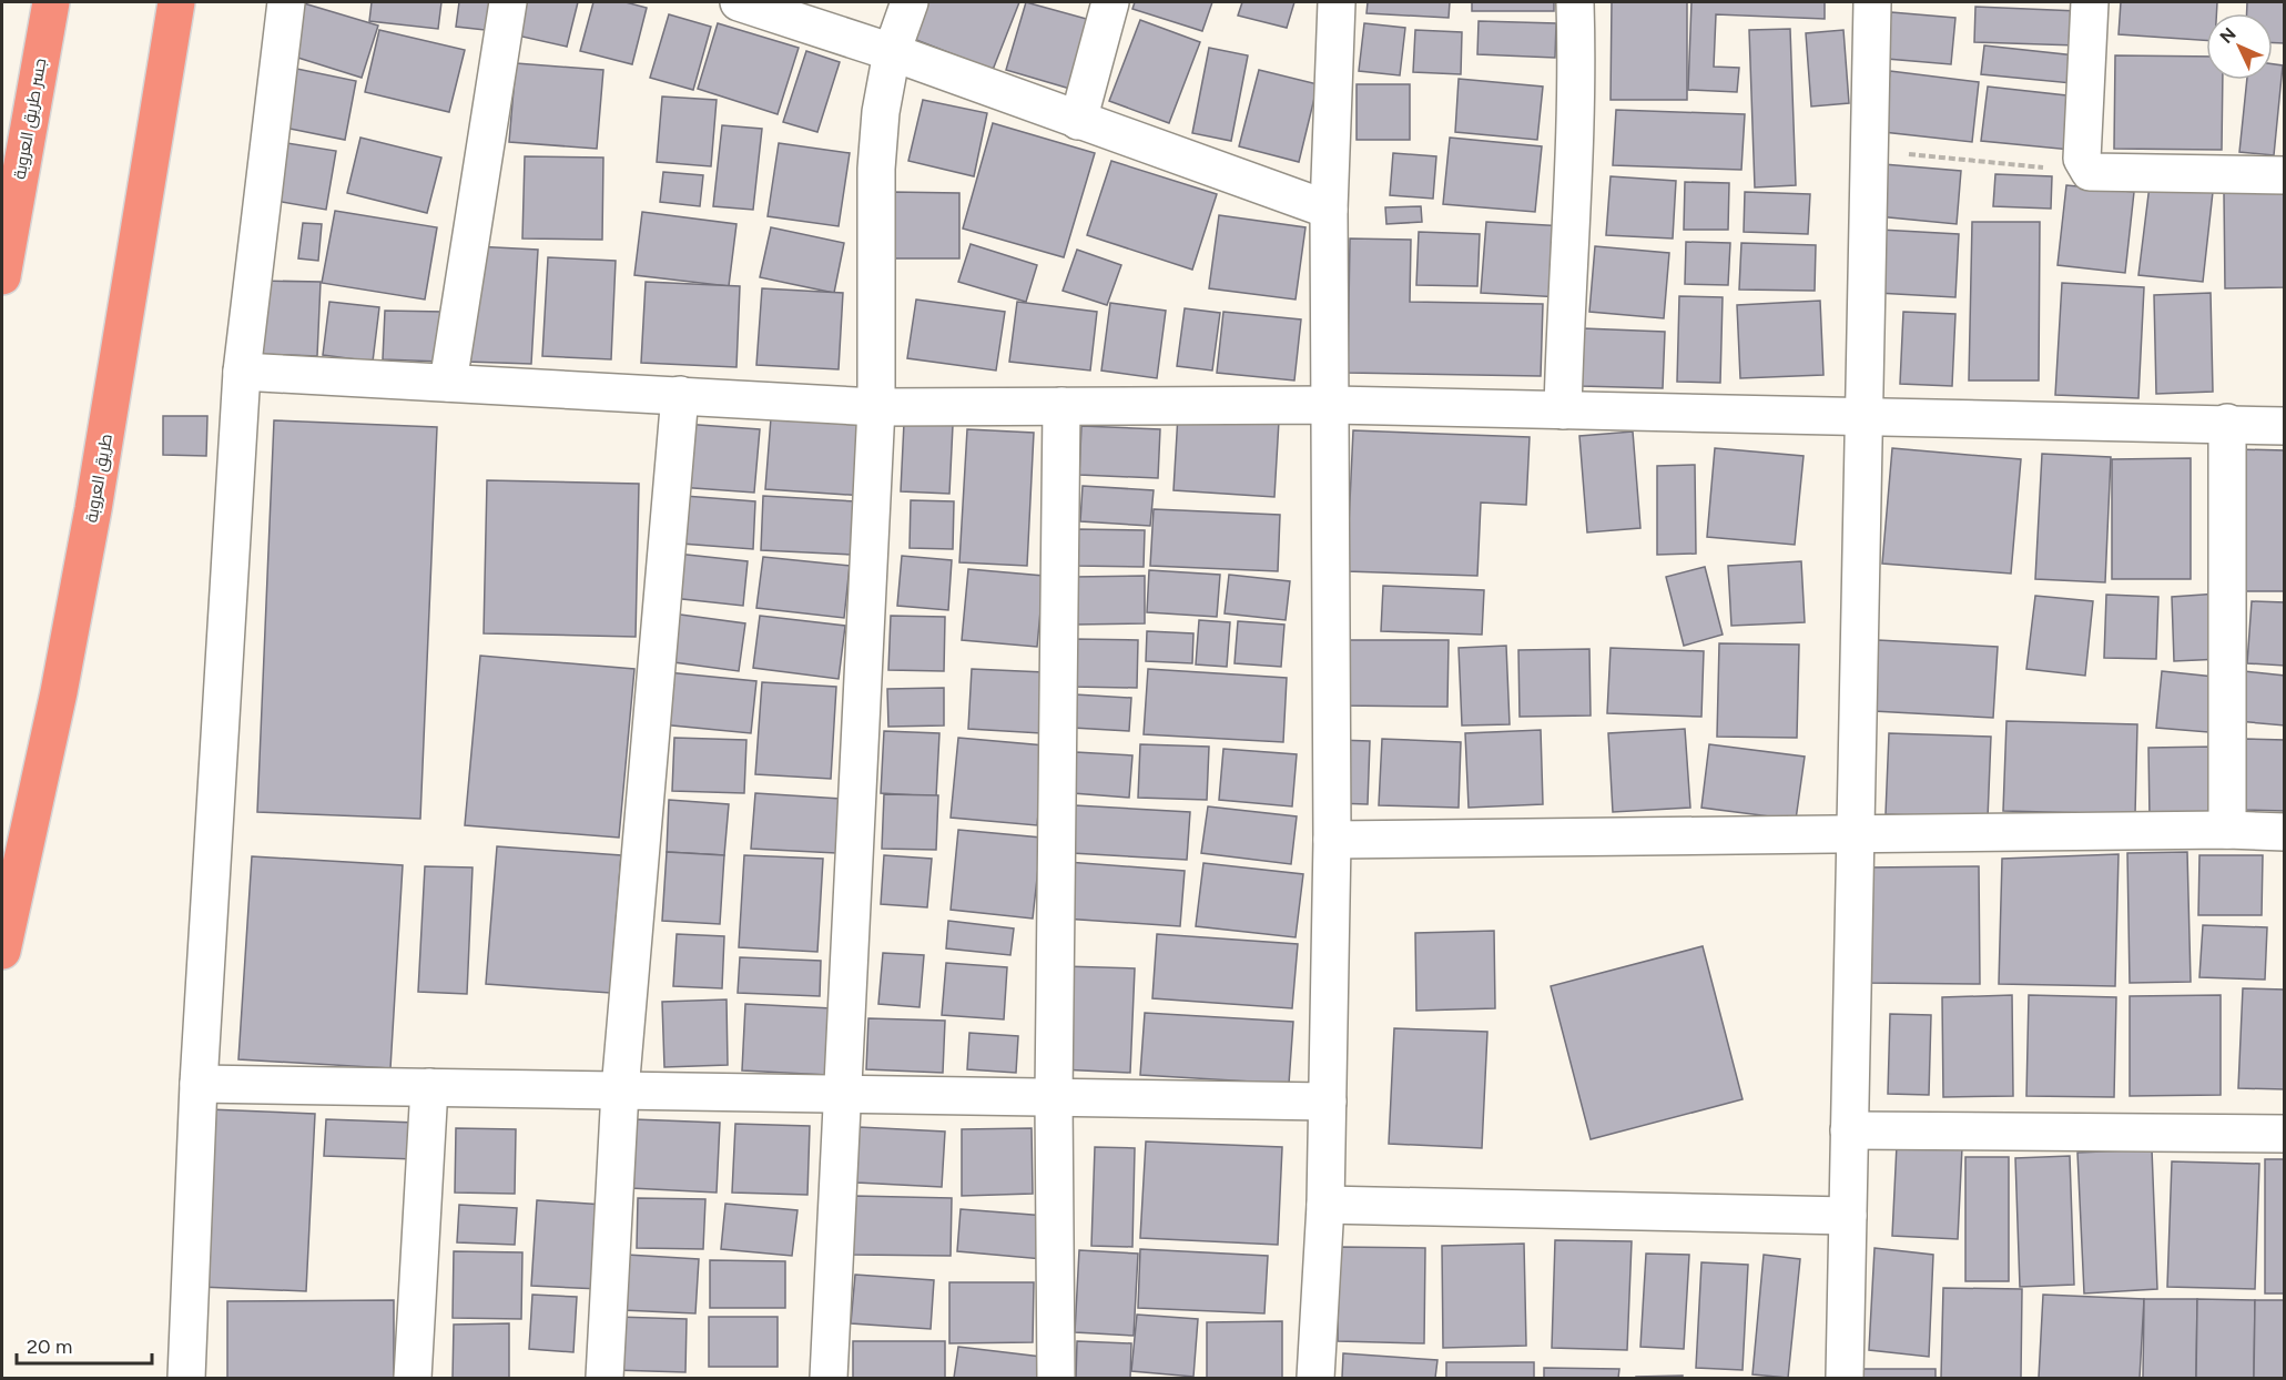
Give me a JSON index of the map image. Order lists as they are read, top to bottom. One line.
{"streets":{"highway":["جسر طريق العروبة","طريق العروبة"]},"scale_bar":"20 m","north":"top left"}
